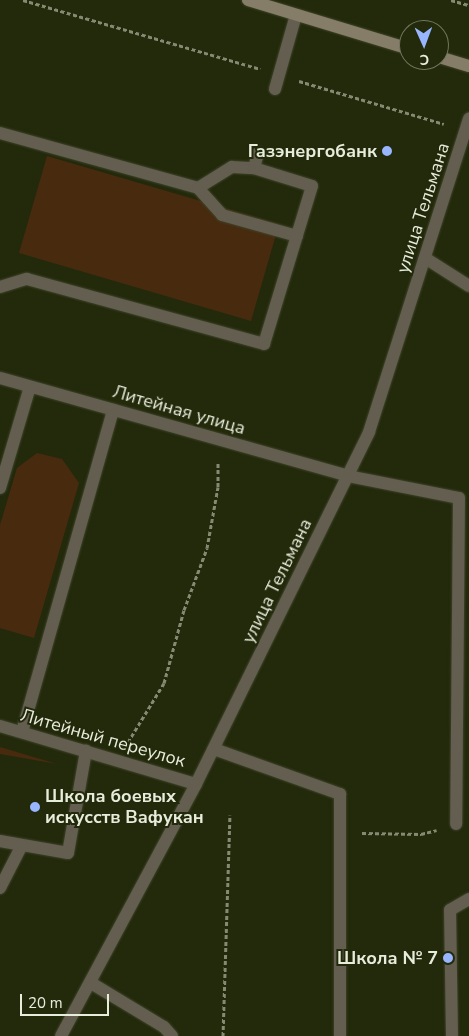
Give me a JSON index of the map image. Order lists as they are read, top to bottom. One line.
{"streets":{"street":["улица Тельмана","Литейная улица","Литейный переулок"]},"crossings":[["улица Тельмана","Литейная улица"],["улица Тельмана","Литейный переулок"]],"places":["Газэнергобанк","Школа боевых искусств Вафукан","Школа № 7"],"scale_bar":"20 m","north":"bottom"}
